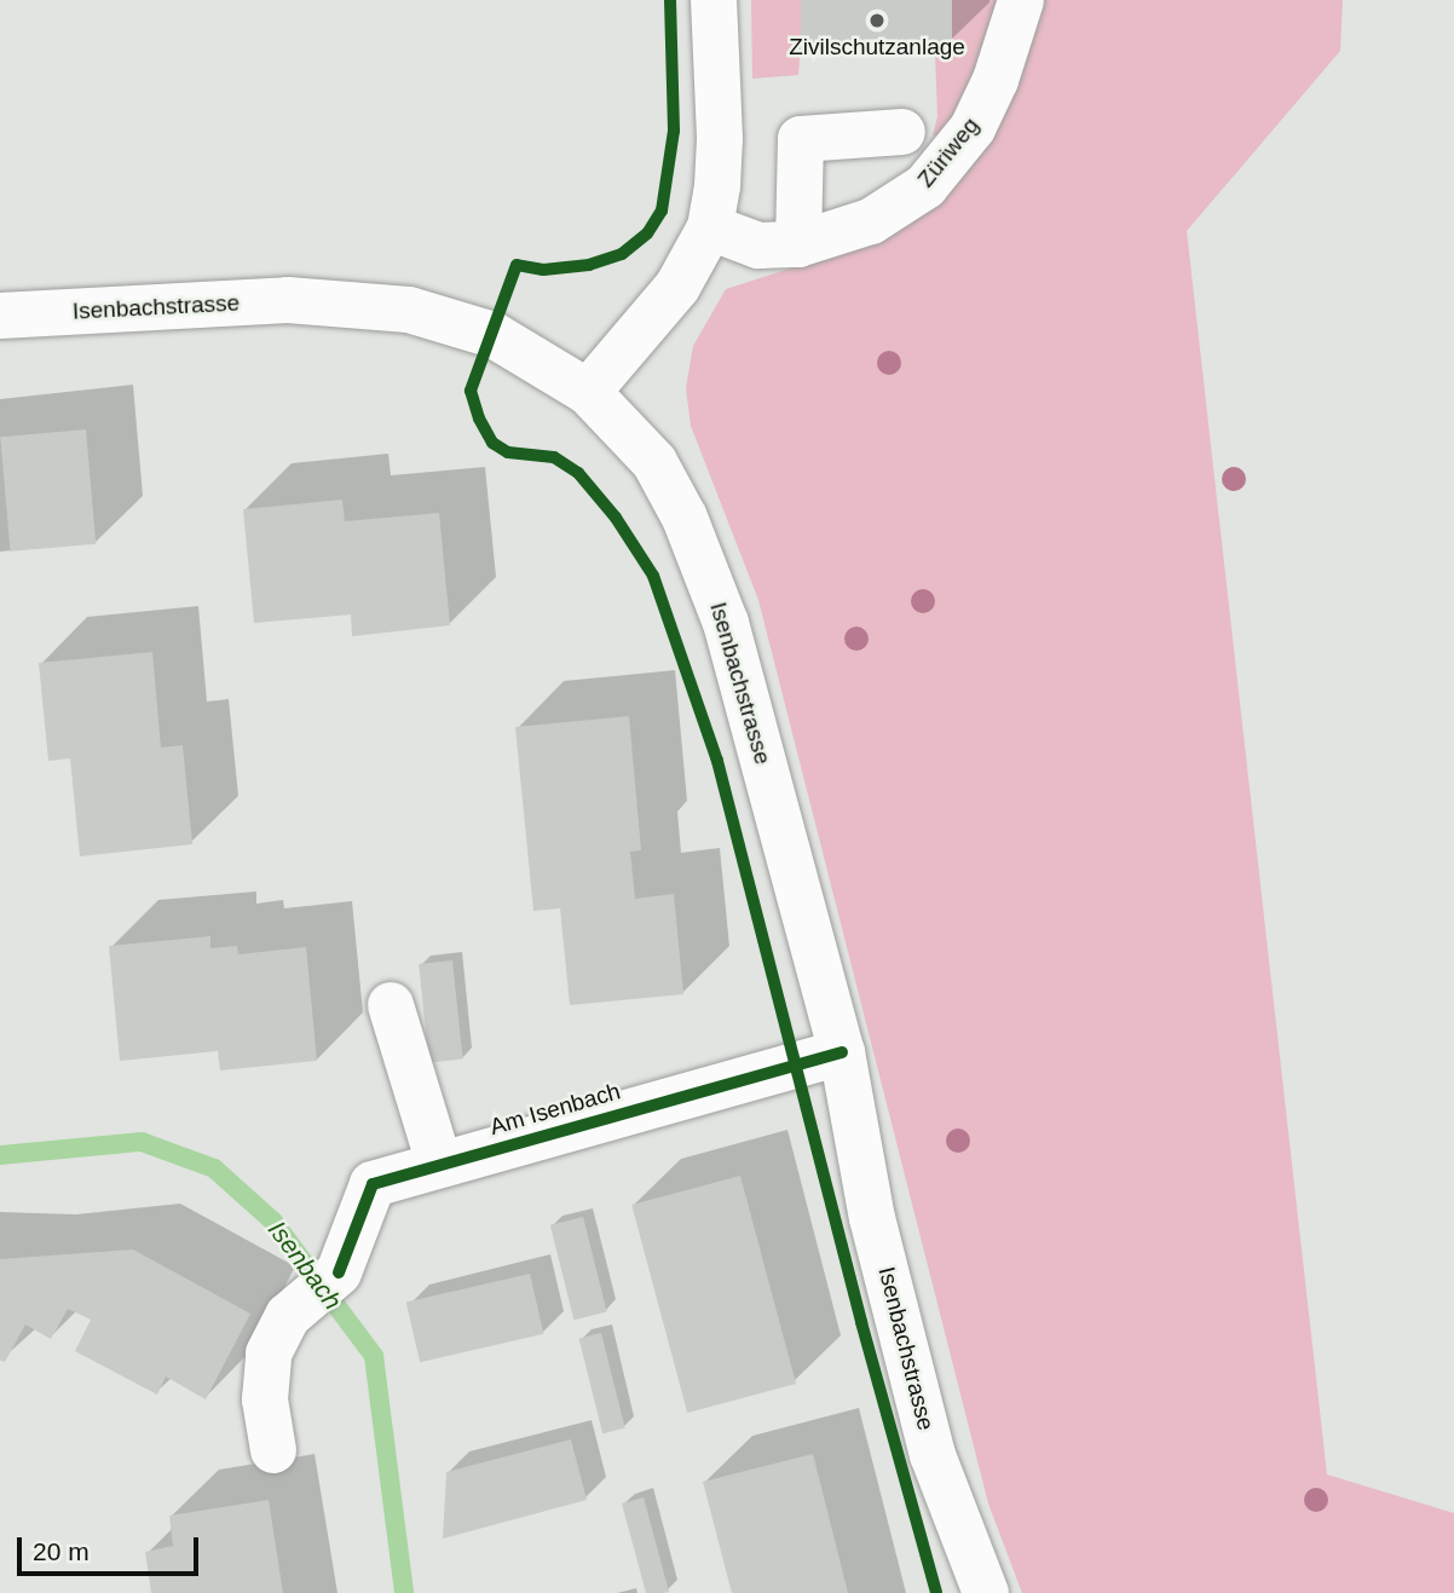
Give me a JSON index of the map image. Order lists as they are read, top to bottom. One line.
{"streets":{"main road":["Züriweg","Isenbachstrasse","Am Isenbach"]},"crossings":[["Isenbachstrasse","Am Isenbach"]],"water":["Isenbach"],"places":["Zivilschutzanlage"],"scale_bar":"20 m"}
